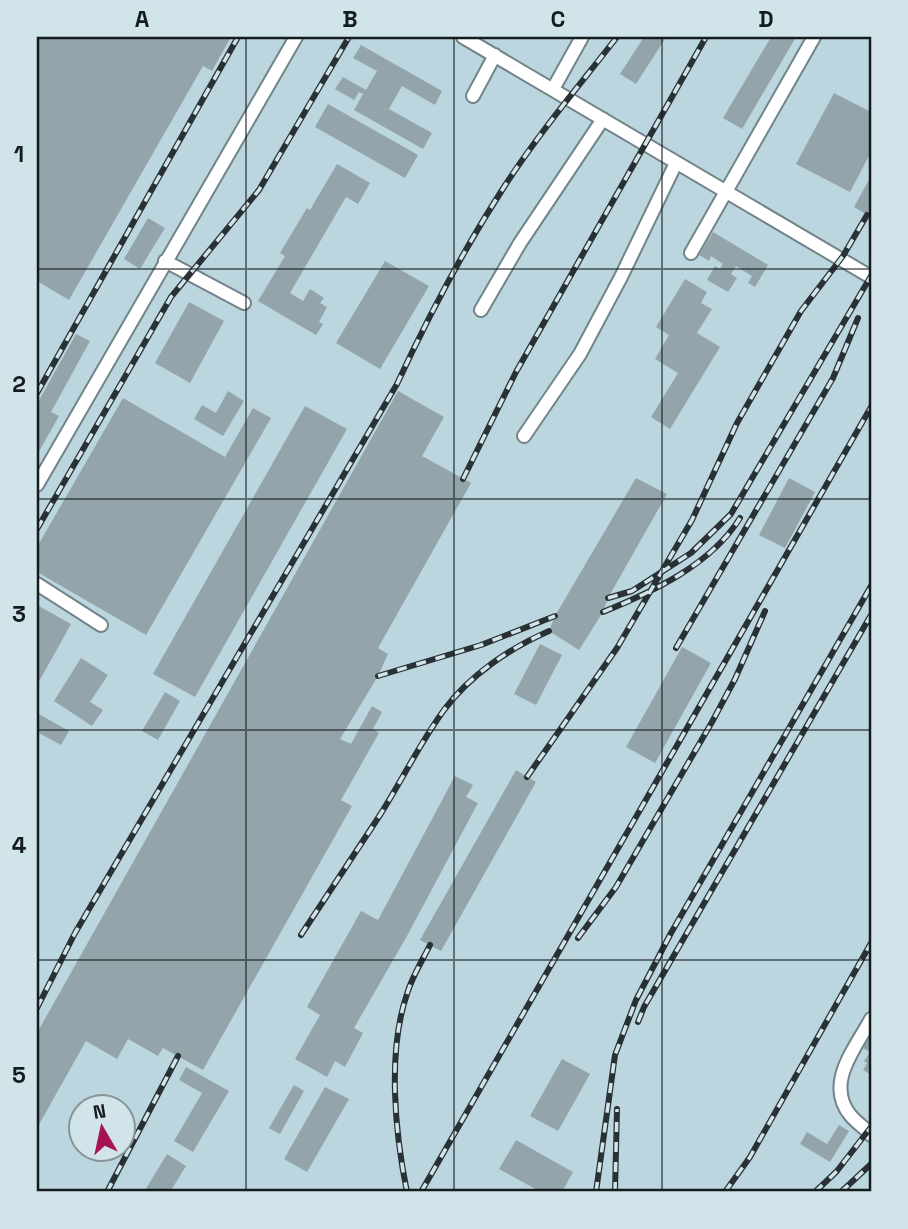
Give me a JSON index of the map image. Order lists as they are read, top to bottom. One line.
{"north":"top","grid":{"columns":["A","B","C","D"],"rows":["1","2","3","4","5"]}}
